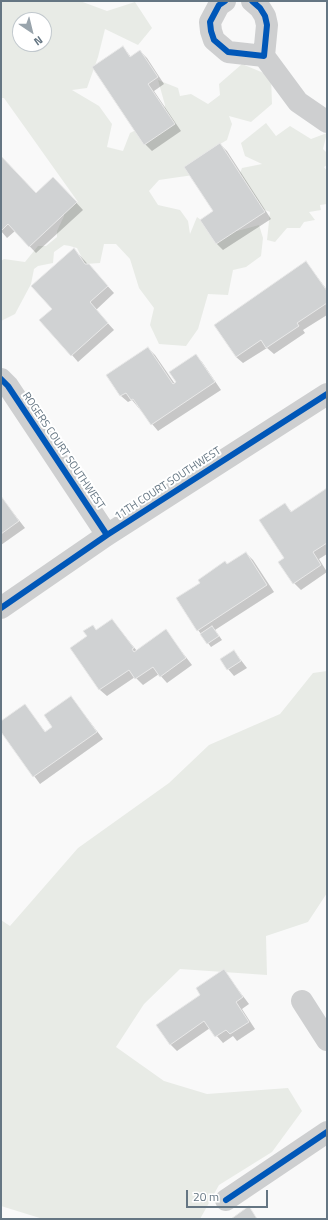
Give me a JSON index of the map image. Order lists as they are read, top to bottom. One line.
{"streets":{"street":["ROGERS COURT SOUTHWEST","11TH COURT SOUTHWEST"]},"crossings":[["ROGERS COURT SOUTHWEST","11TH COURT SOUTHWEST"]],"scale_bar":"20 m","north":"bottom right"}
